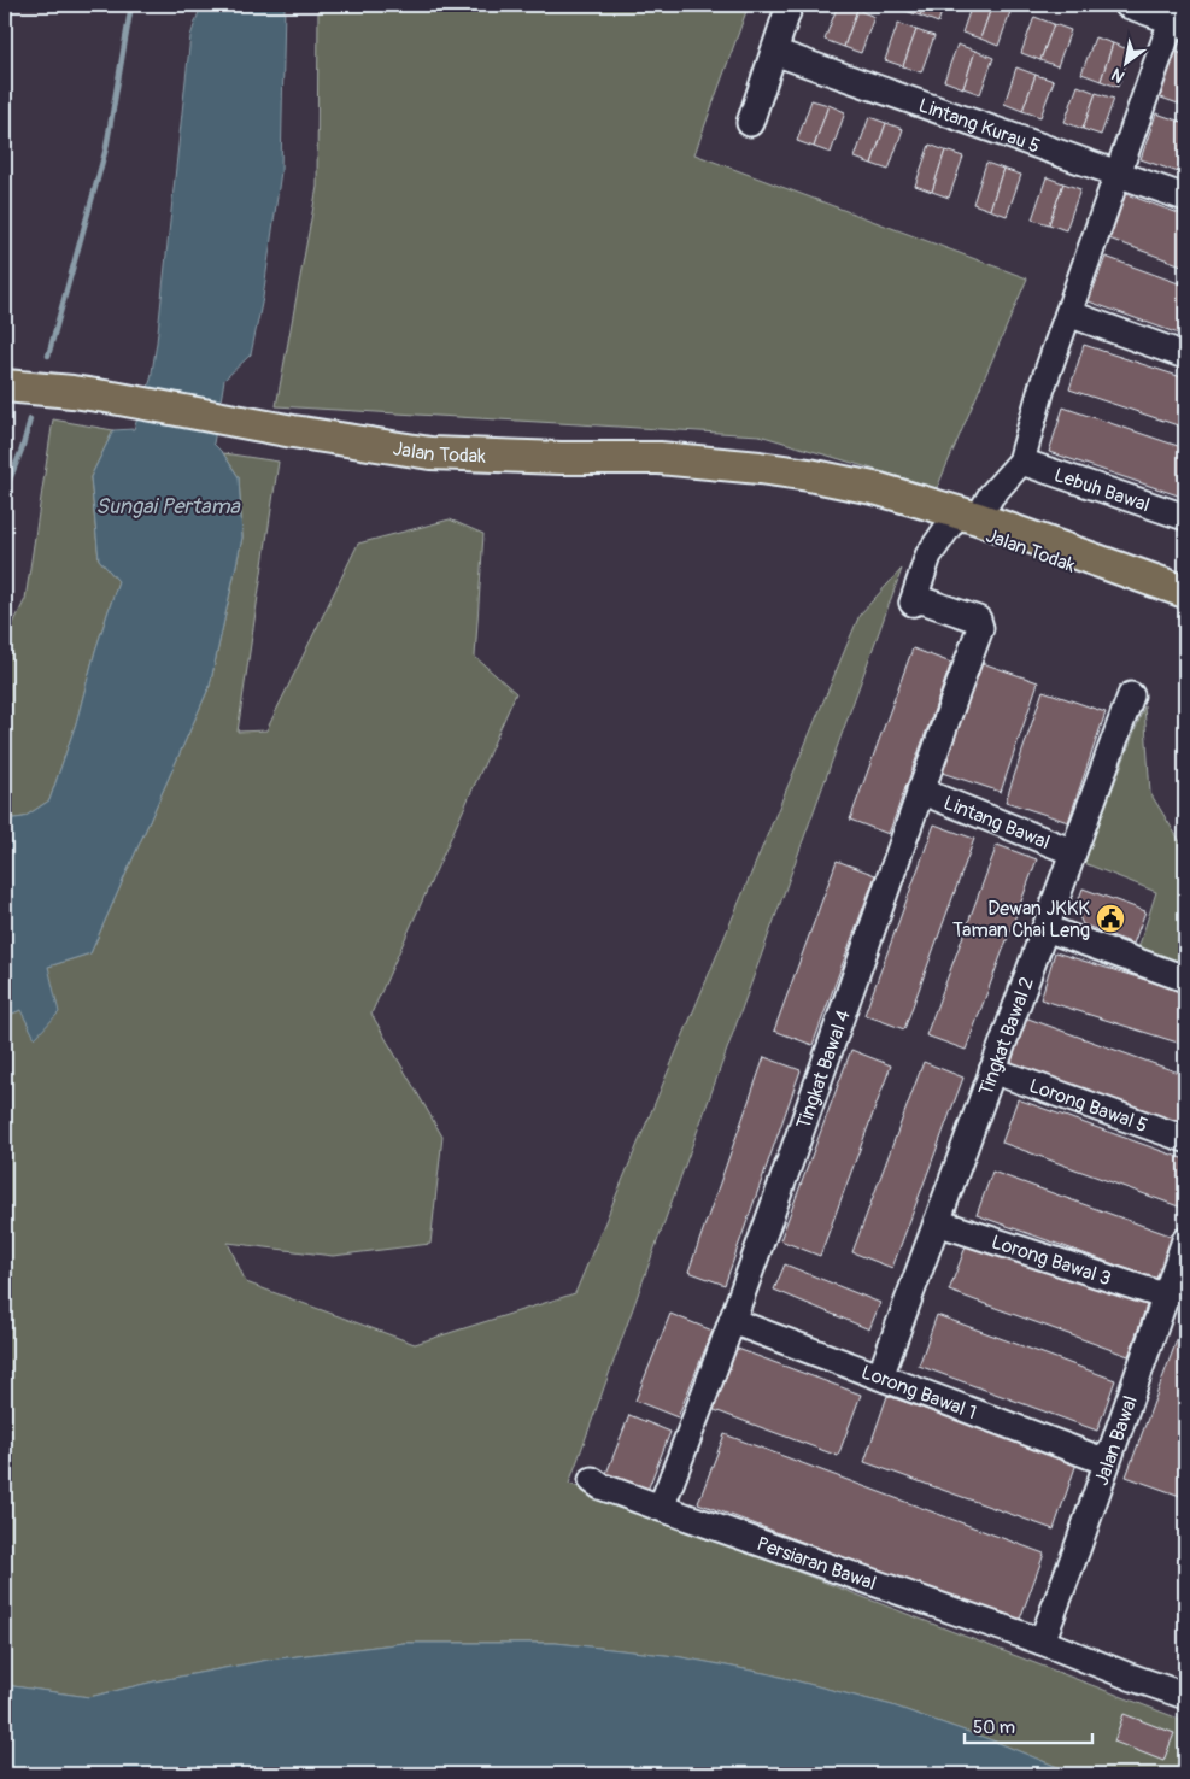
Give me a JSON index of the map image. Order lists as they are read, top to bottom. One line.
{"streets":{"main road":["Jalan Todak"],"street":["Lintang Kurau 5","Lebuh Bawal","Lintang Bawal","Tingkat Bawal 2","Tingkat Bawal 4","Lorong Bawal 5","Lorong Bawal 3","Lorong Bawal 1","Jalan Bawal","Persiaran Bawal"]},"crossings":[["Jalan Todak","Tingkat Bawal 4"],["Lintang Bawal","Tingkat Bawal 2"],["Lintang Bawal","Tingkat Bawal 4"],["Tingkat Bawal 2","Lorong Bawal 5"],["Tingkat Bawal 2","Lorong Bawal 3"],["Tingkat Bawal 2","Lorong Bawal 1"],["Tingkat Bawal 4","Lorong Bawal 1"],["Tingkat Bawal 4","Persiaran Bawal"],["Lorong Bawal 3","Jalan Bawal"],["Lorong Bawal 1","Jalan Bawal"],["Jalan Bawal","Persiaran Bawal"]],"water":["Sungai Pertama"],"places":{"public building":["Dewan JKKK Taman Chai Leng"]},"scale_bar":"50 m","north":"bottom left"}
